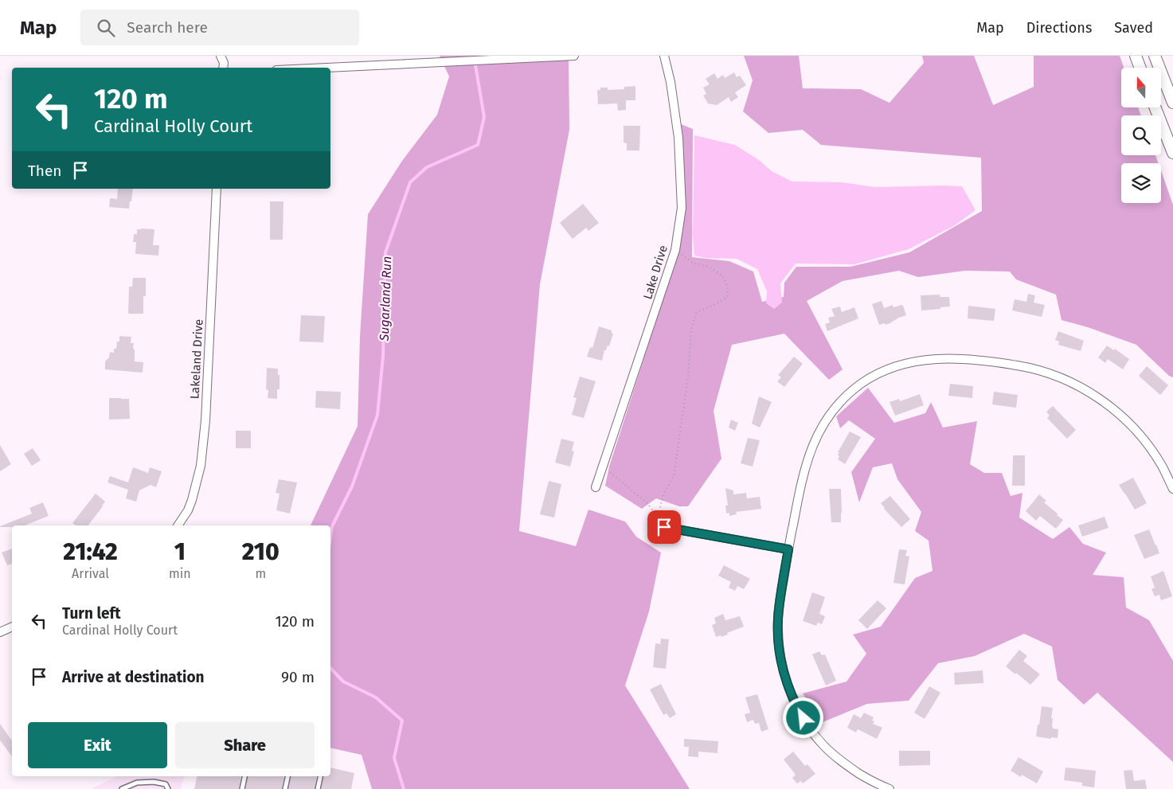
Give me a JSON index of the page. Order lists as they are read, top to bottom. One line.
{"streets":{"street":["Lake Drive","Lakeland Drive"]},"water":["Sugarland Run"],"north":"top","page":{"header":"Map","search":"Search here","nav":["Map","Directions","Saved"],"turn":["120 m","Cardinal Holly Court"],"then":"Then","eta":["21:42","Arrival","1","min","210","m"],"list":[{"name":"Turn left","note":"Cardinal Holly Court","value":"120 m"},{"name":"Arrive at destination","value":"90 m"}],"buttons":["Exit","Share"]}}
